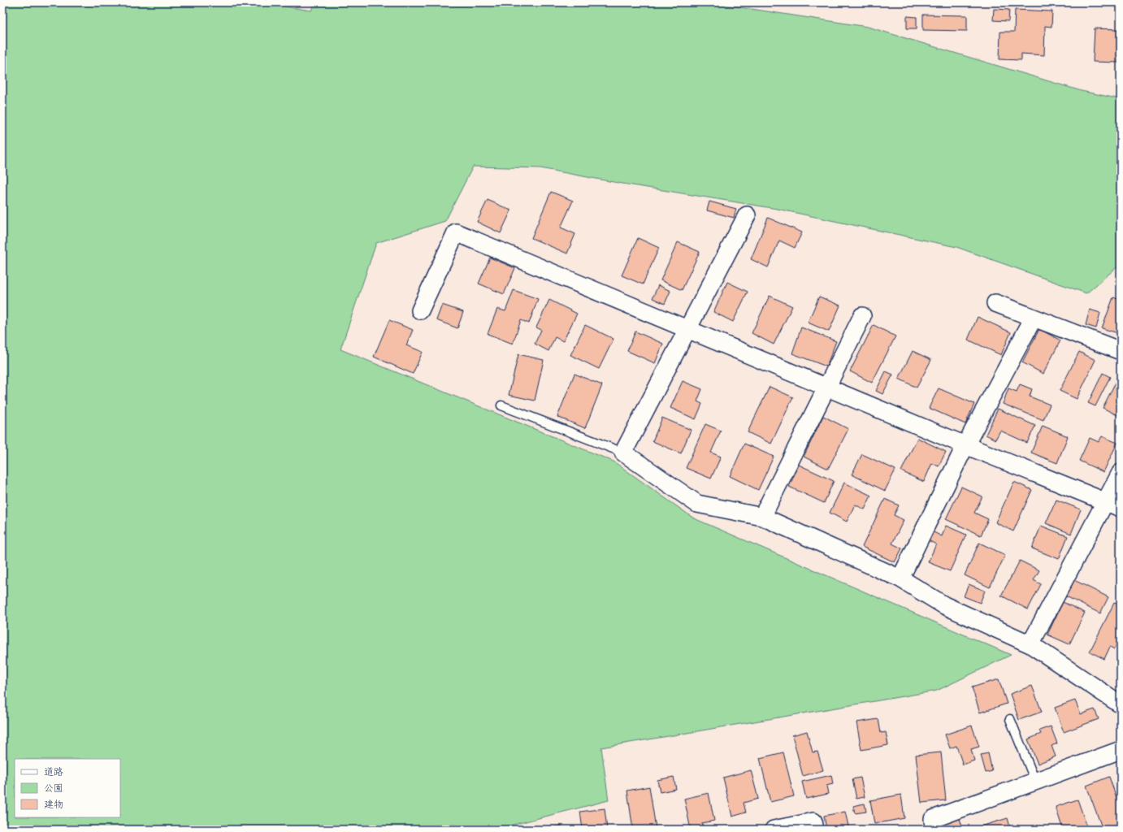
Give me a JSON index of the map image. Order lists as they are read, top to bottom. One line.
{"legend":["道路","公園","建物"]}
